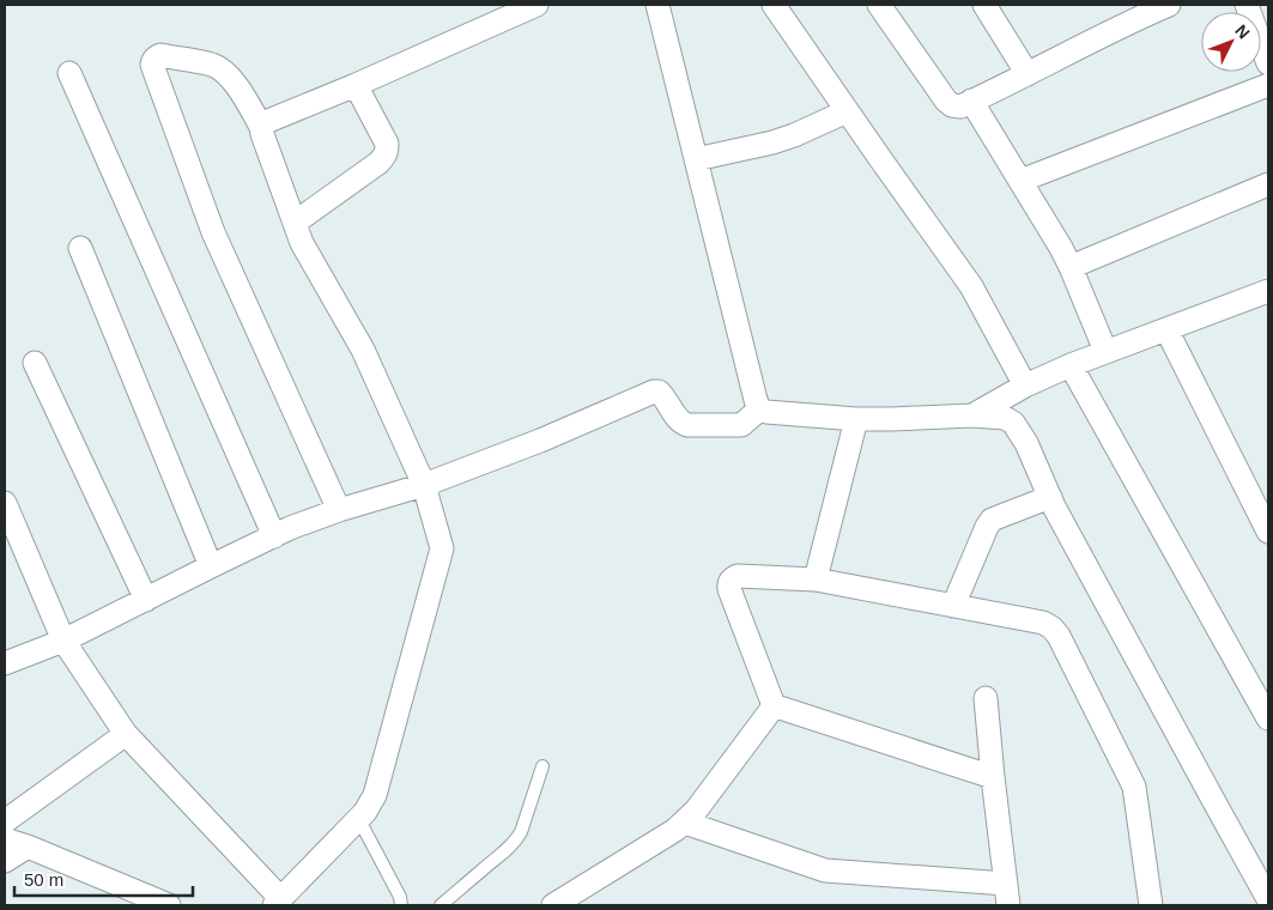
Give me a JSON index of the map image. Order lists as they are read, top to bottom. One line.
{"scale_bar":"50 m","north":"top right"}
